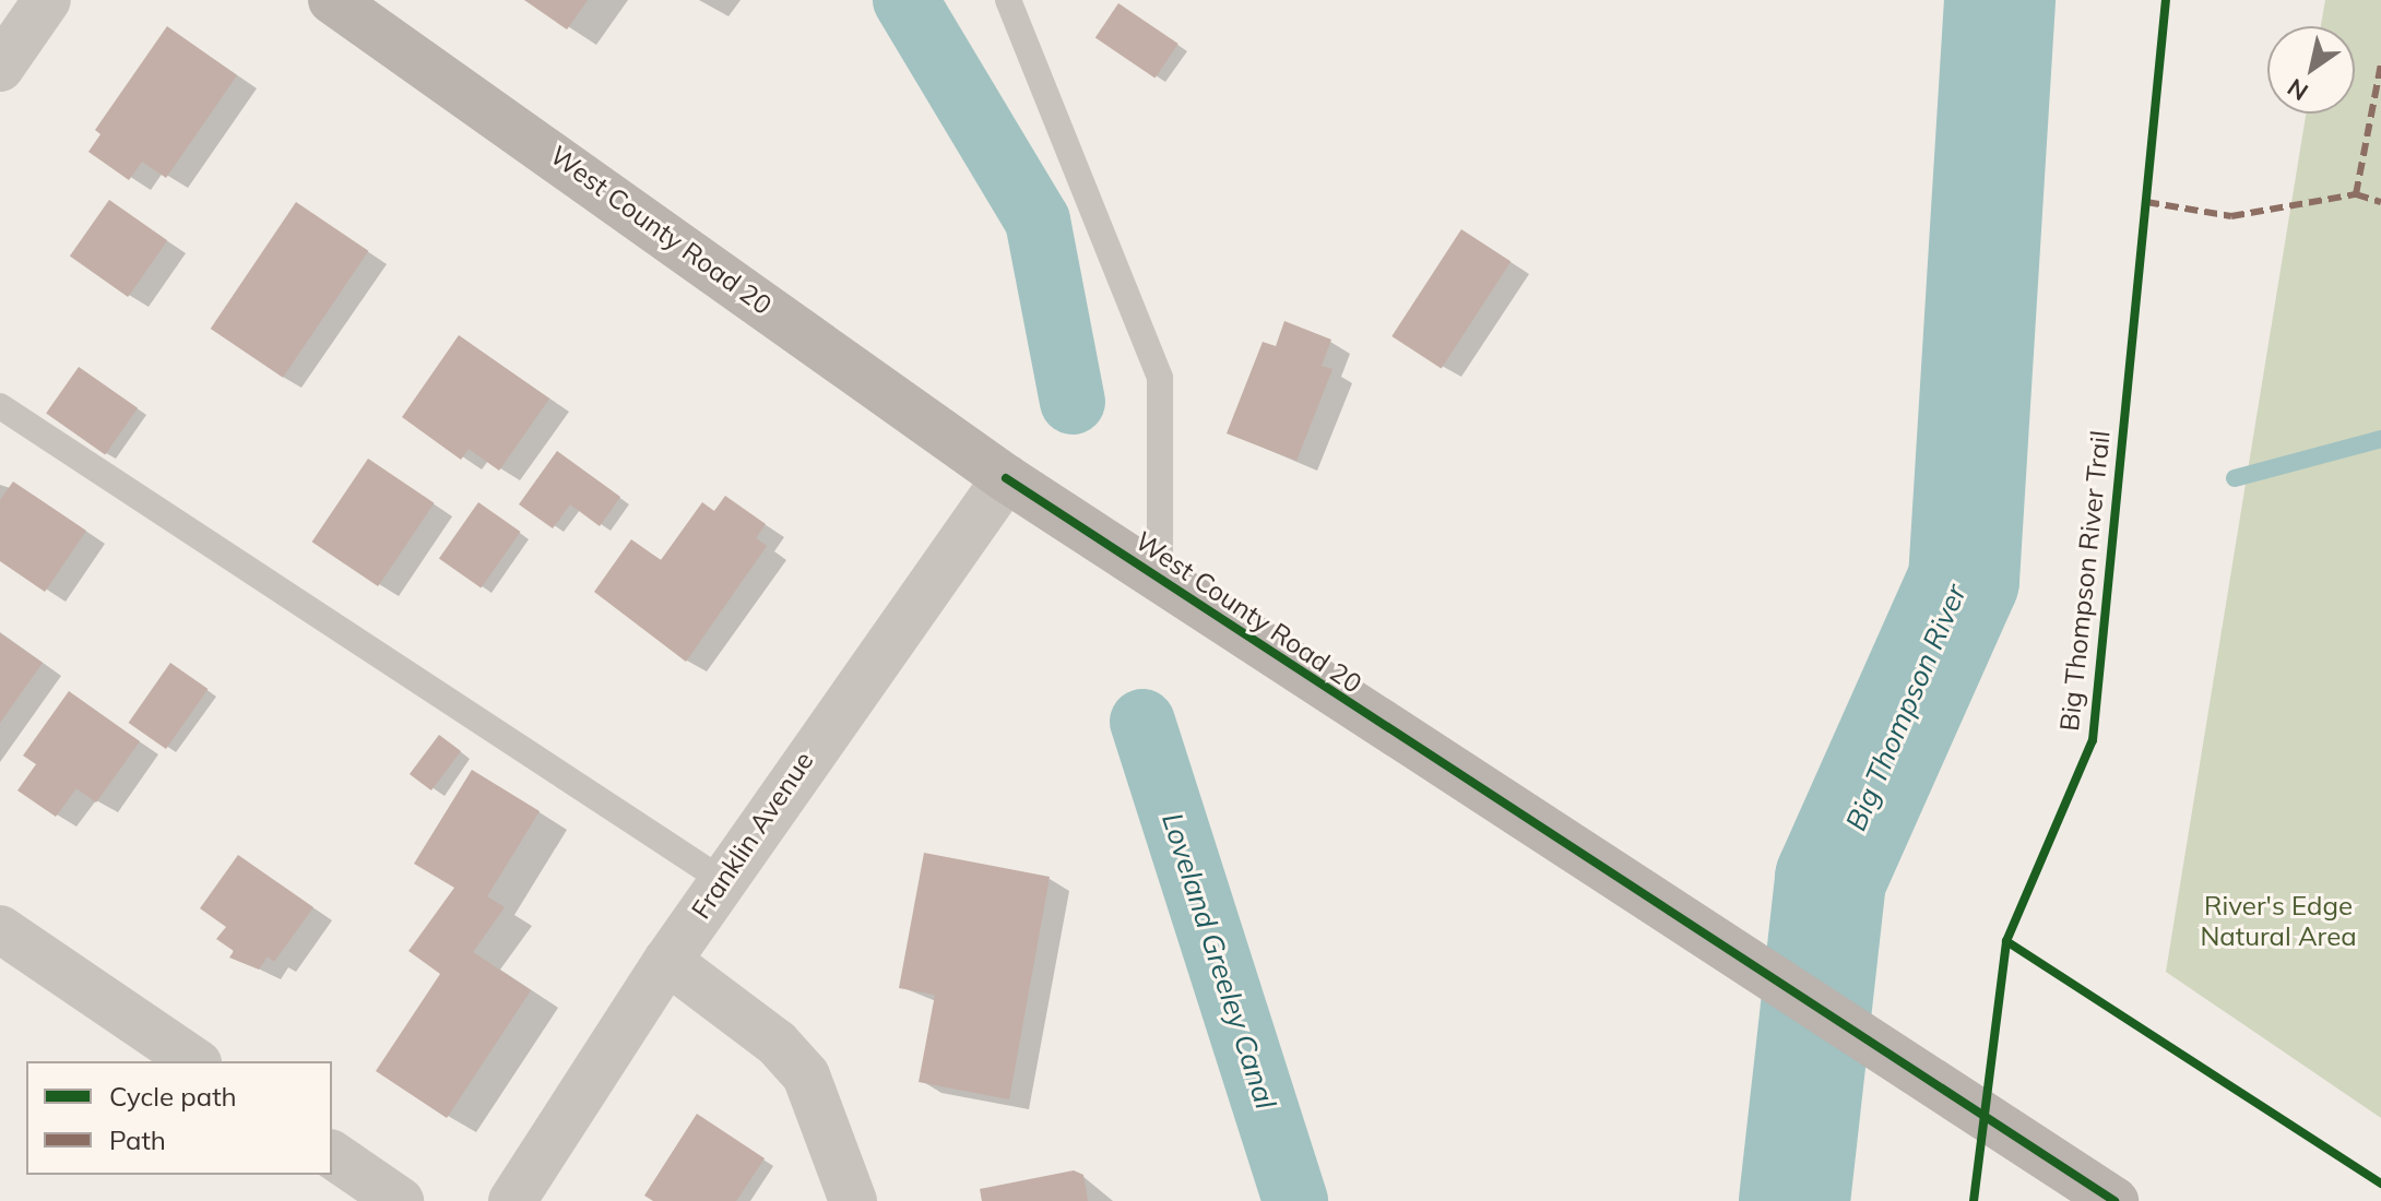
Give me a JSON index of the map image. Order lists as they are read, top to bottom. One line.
{"streets":{"main road":["West County Road 20"],"street":["Franklin Avenue"],"cycle path":["Big Thompson River Trail"]},"crossings":[["West County Road 20","Franklin Avenue"]],"water":["Big Thompson River","Loveland Greeley Canal"],"parks":["River's Edge Natural Area"],"legend":["Cycle path","Path"],"north":"bottom left"}
